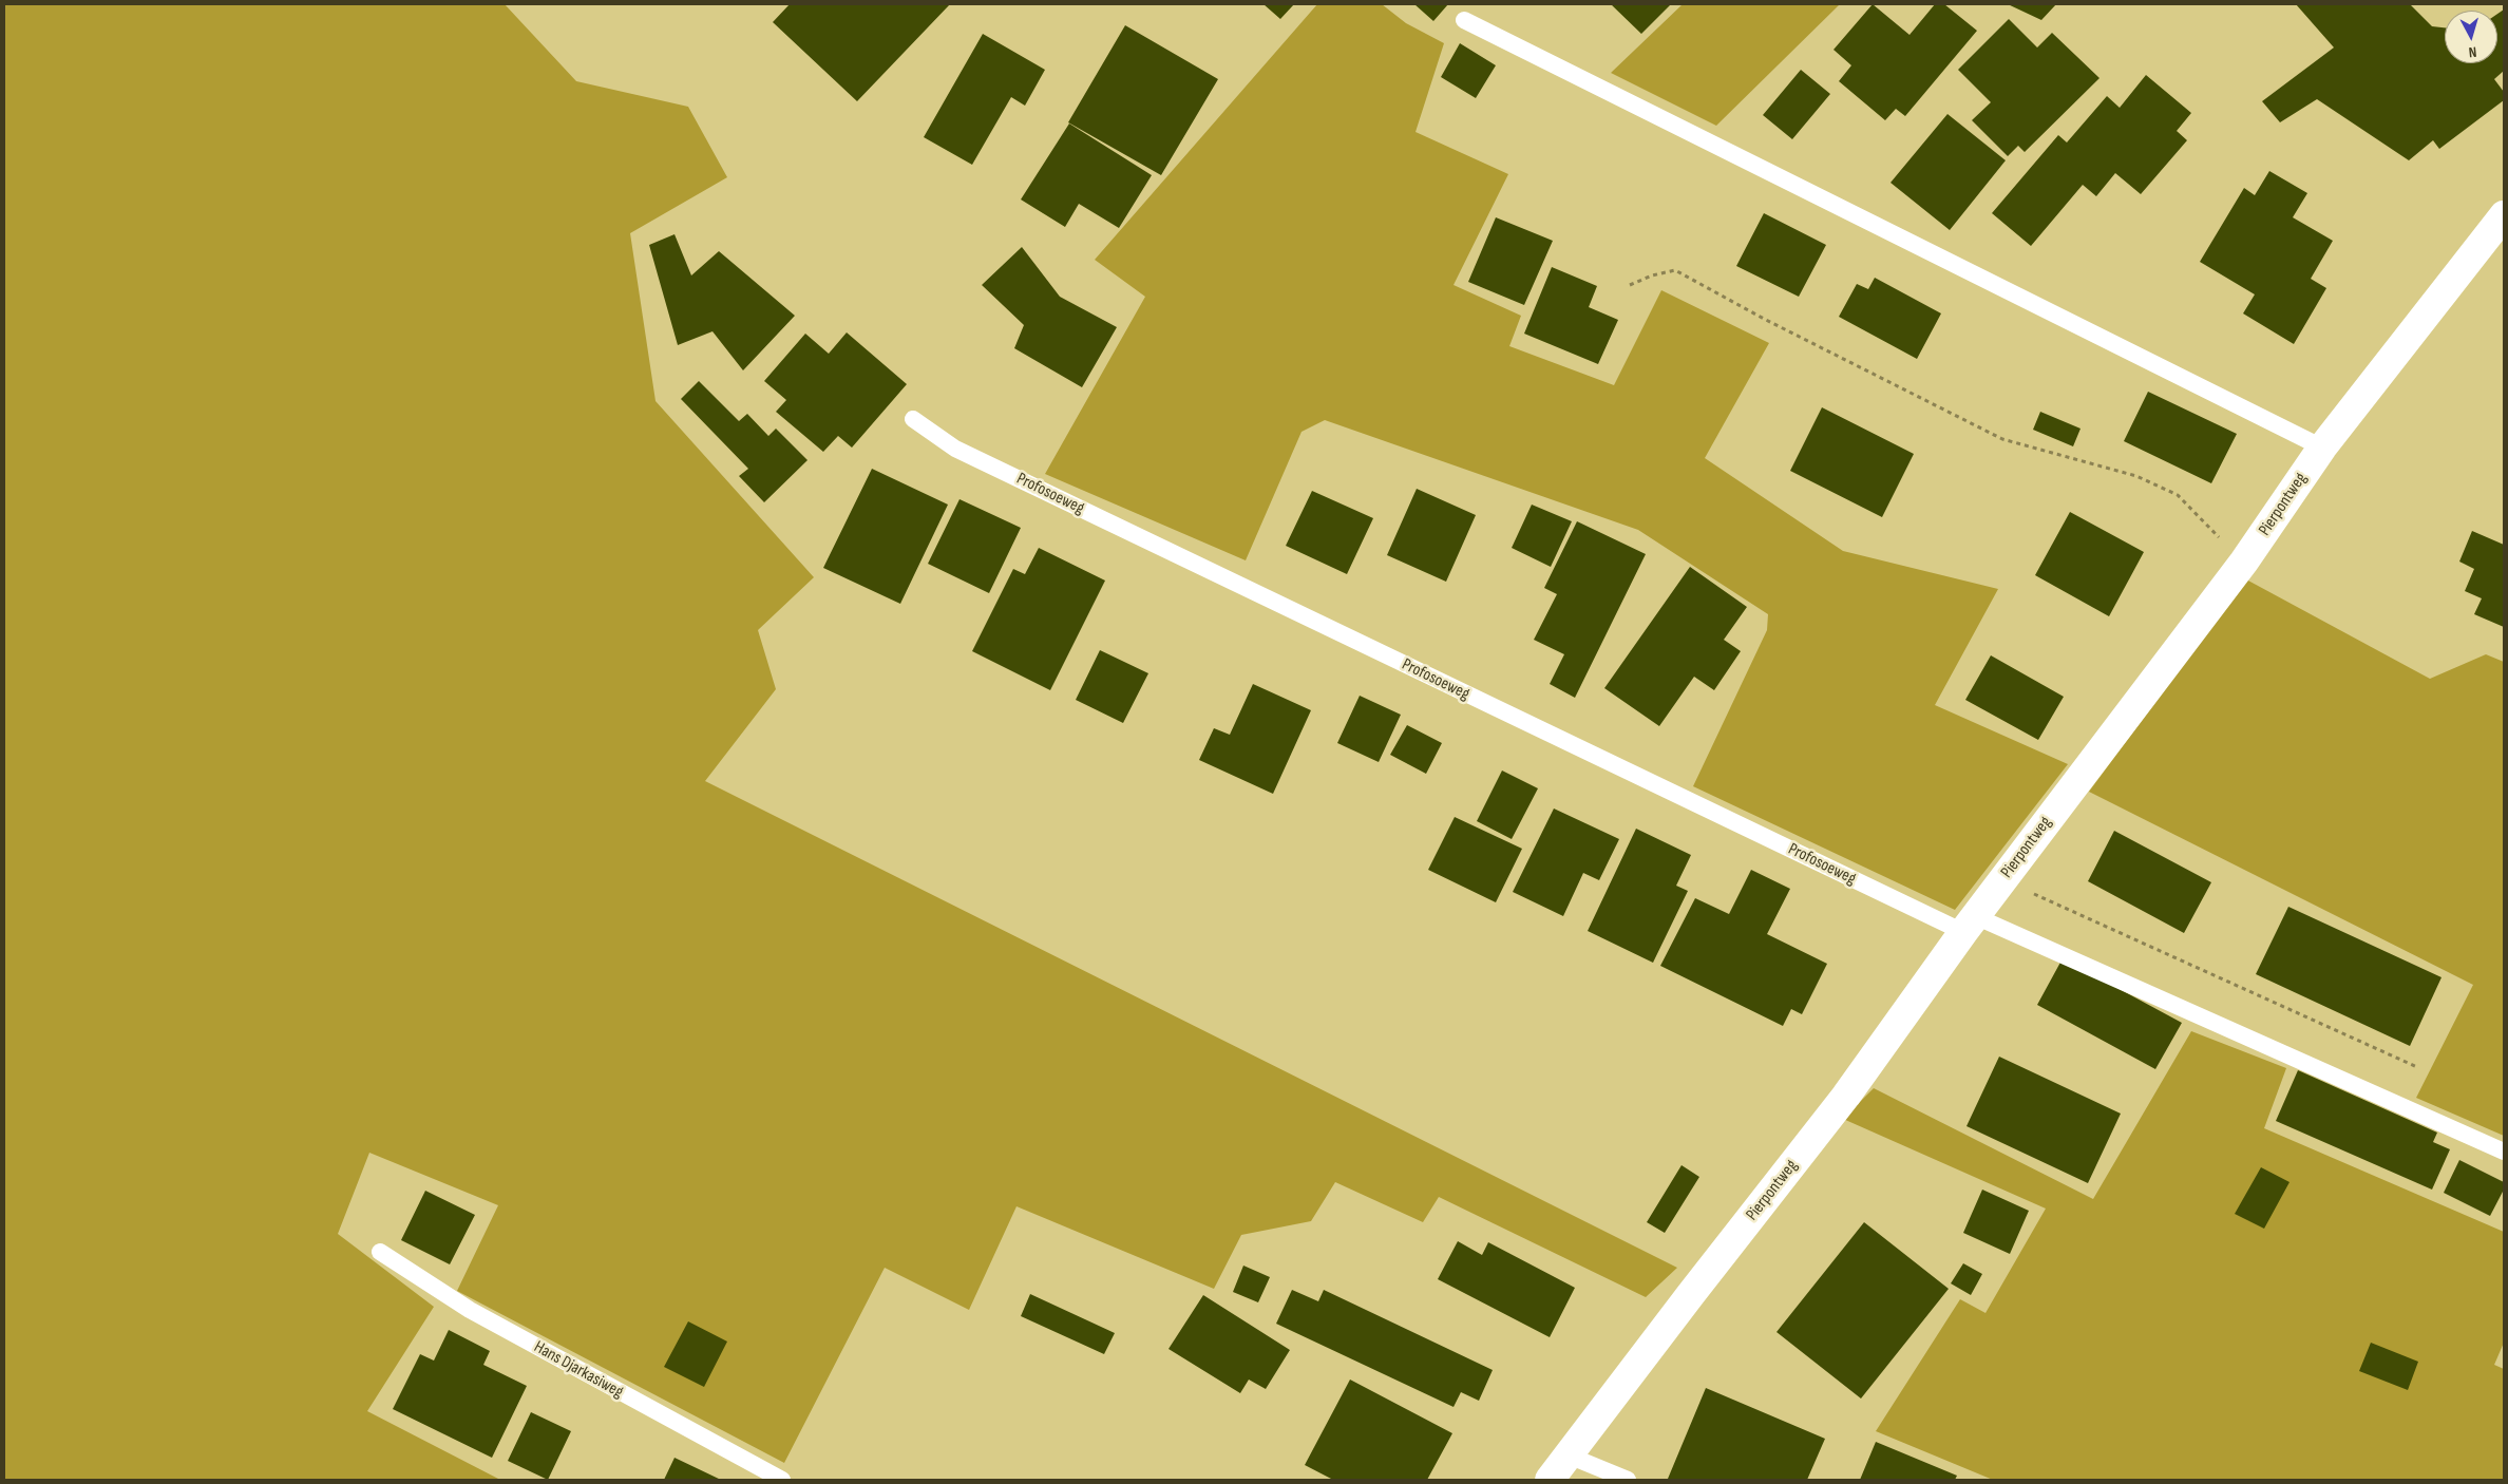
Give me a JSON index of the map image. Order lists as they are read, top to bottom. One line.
{"streets":{"street":["Pierpontweg"],"lane":["Profosoeweg","Hans Djarkasiweg"]},"crossings":[["Profosoeweg","Pierpontweg"]],"north":"bottom"}
